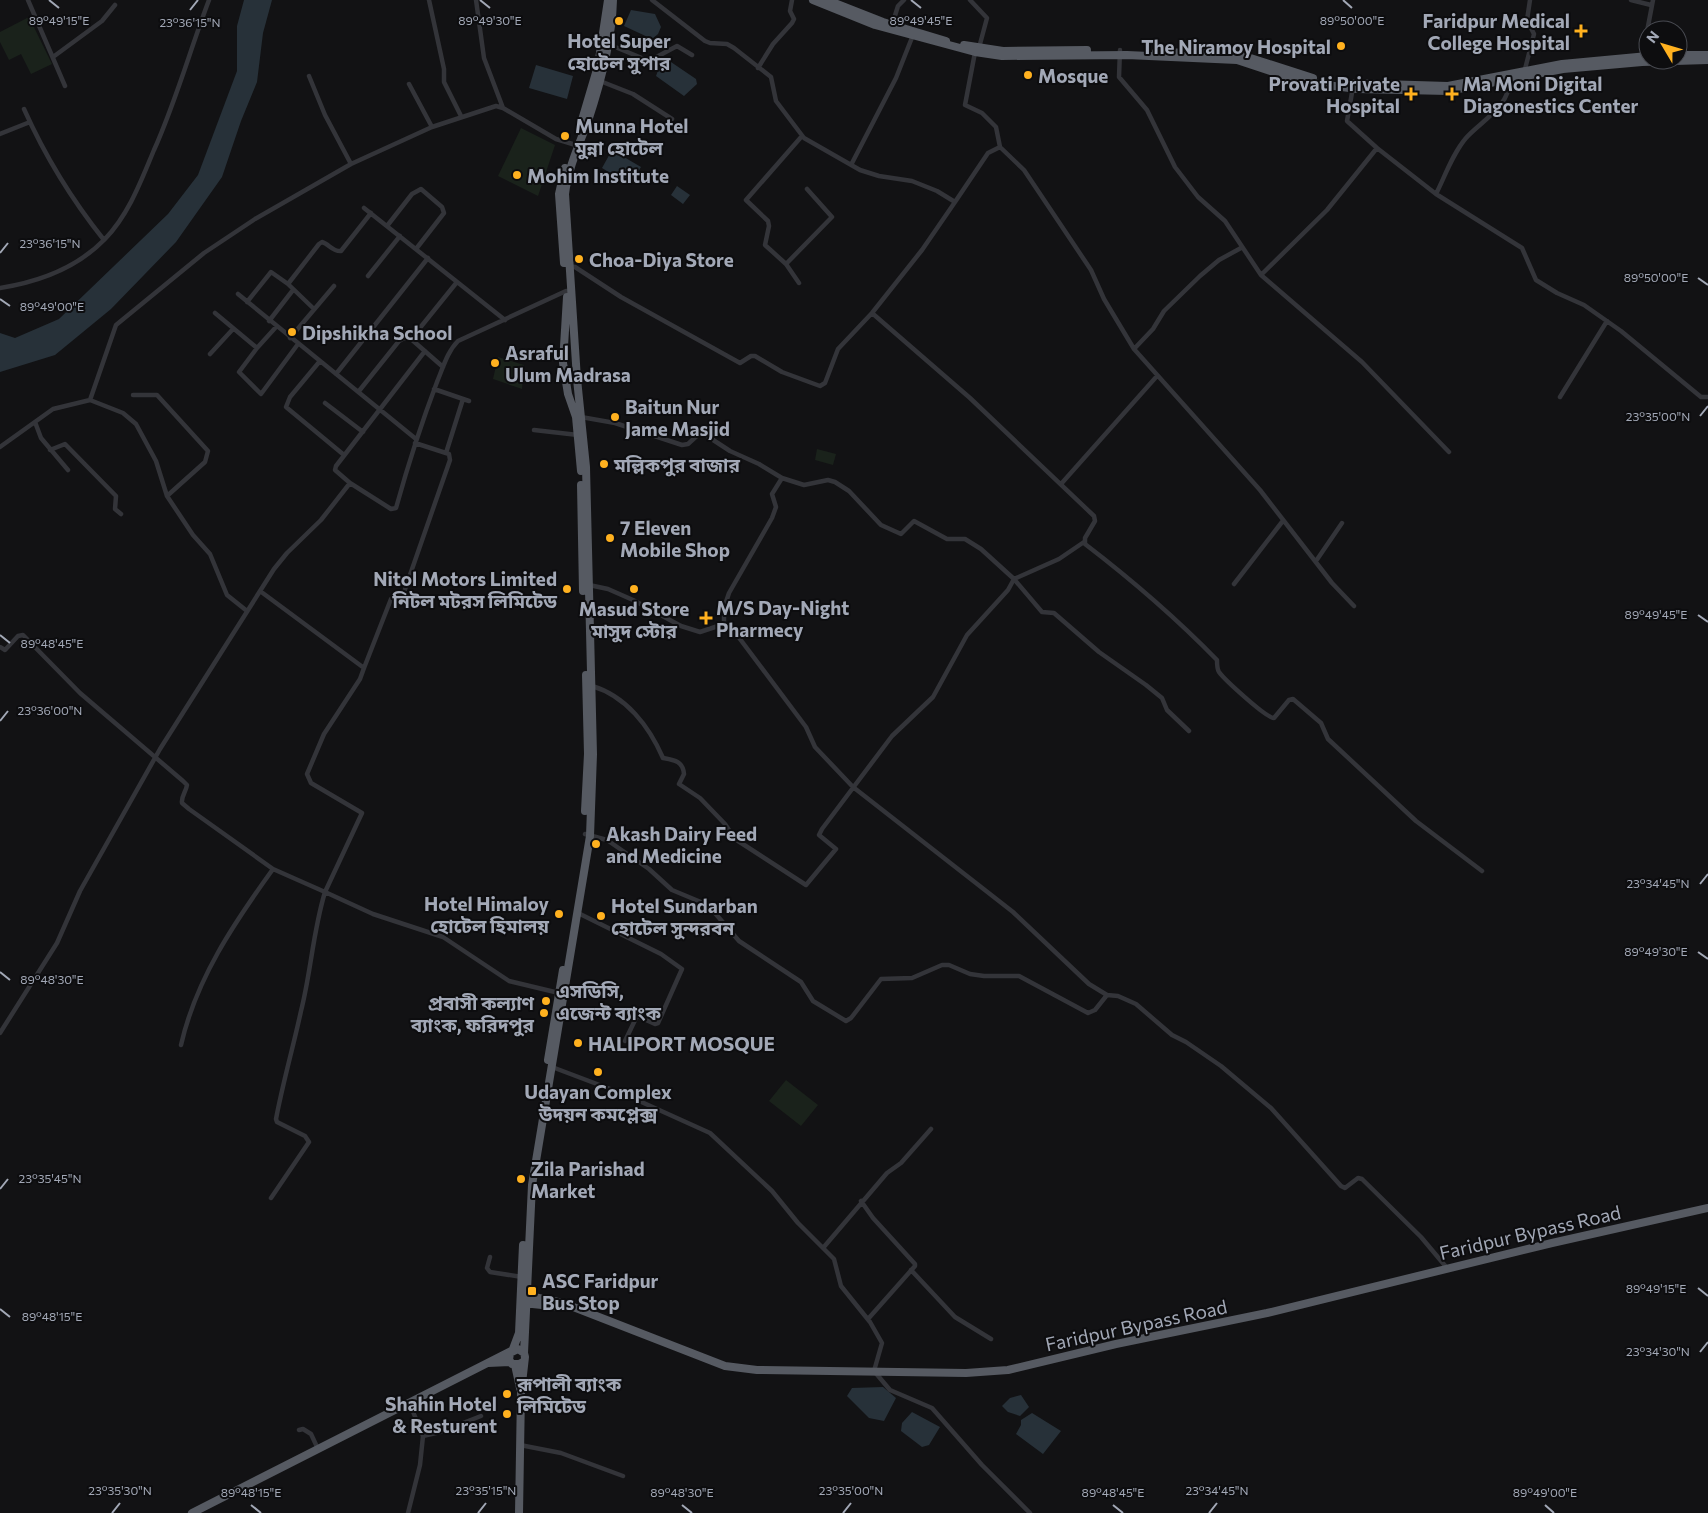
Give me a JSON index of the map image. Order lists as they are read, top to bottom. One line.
{"streets":{"highway":["Faridpur Bypass Road"]},"places":{"other":["Hotel Super হোটেল সুপার","The Niramoy Hospital","Mosque","Munna Hotel মুন্না হোটেল","Mohim Institute","Choa-Diya Store","Dipshikha School","Asraful Ulum Madrasa","Baitun Nur Jame Masjid","মল্লিকপুর বাজার","7 Eleven Mobile Shop","Nitol Motors Limited নিটল মটরস লিমিটেড","Masud Store মাসুদ স্টোর","Akash Dairy Feed and Medicine","Hotel Himaloy হোটেল হিমালয়","Hotel Sundarban হোটেল সুন্দরবন","এসডিসি, এজেন্ট ব্যাংক","প্রবাসী কল্যাণ ব্যাংক, ফরিদপুর","HALIPORT MOSQUE","Udayan Complex উদয়ন কমপ্লেক্স","Zila Parishad Market","রূপালী ব্যাংক লিমিটেড","Shahin Hotel & Resturent"],"health":["Faridpur Medical College Hospital","Provati Private Hospital","Ma Moni Digital Diagonestics Center","M/S Day-Night Pharmecy"],"transit":["ASC Faridpur Bus Stop"]},"north":"top left","coordinates":["89°49'15\"E","89°49'30\"E","89°50'00\"E","89°49'45\"E","23°36'15\"N","89°49'00\"E","23°35'00\"N","89°48'45\"E","23°36'00\"N","23°34'45\"N","89°48'30\"E","23°35'45\"N","89°48'15\"E","23°34'30\"N","23°35'30\"N","23°35'15\"N"]}
